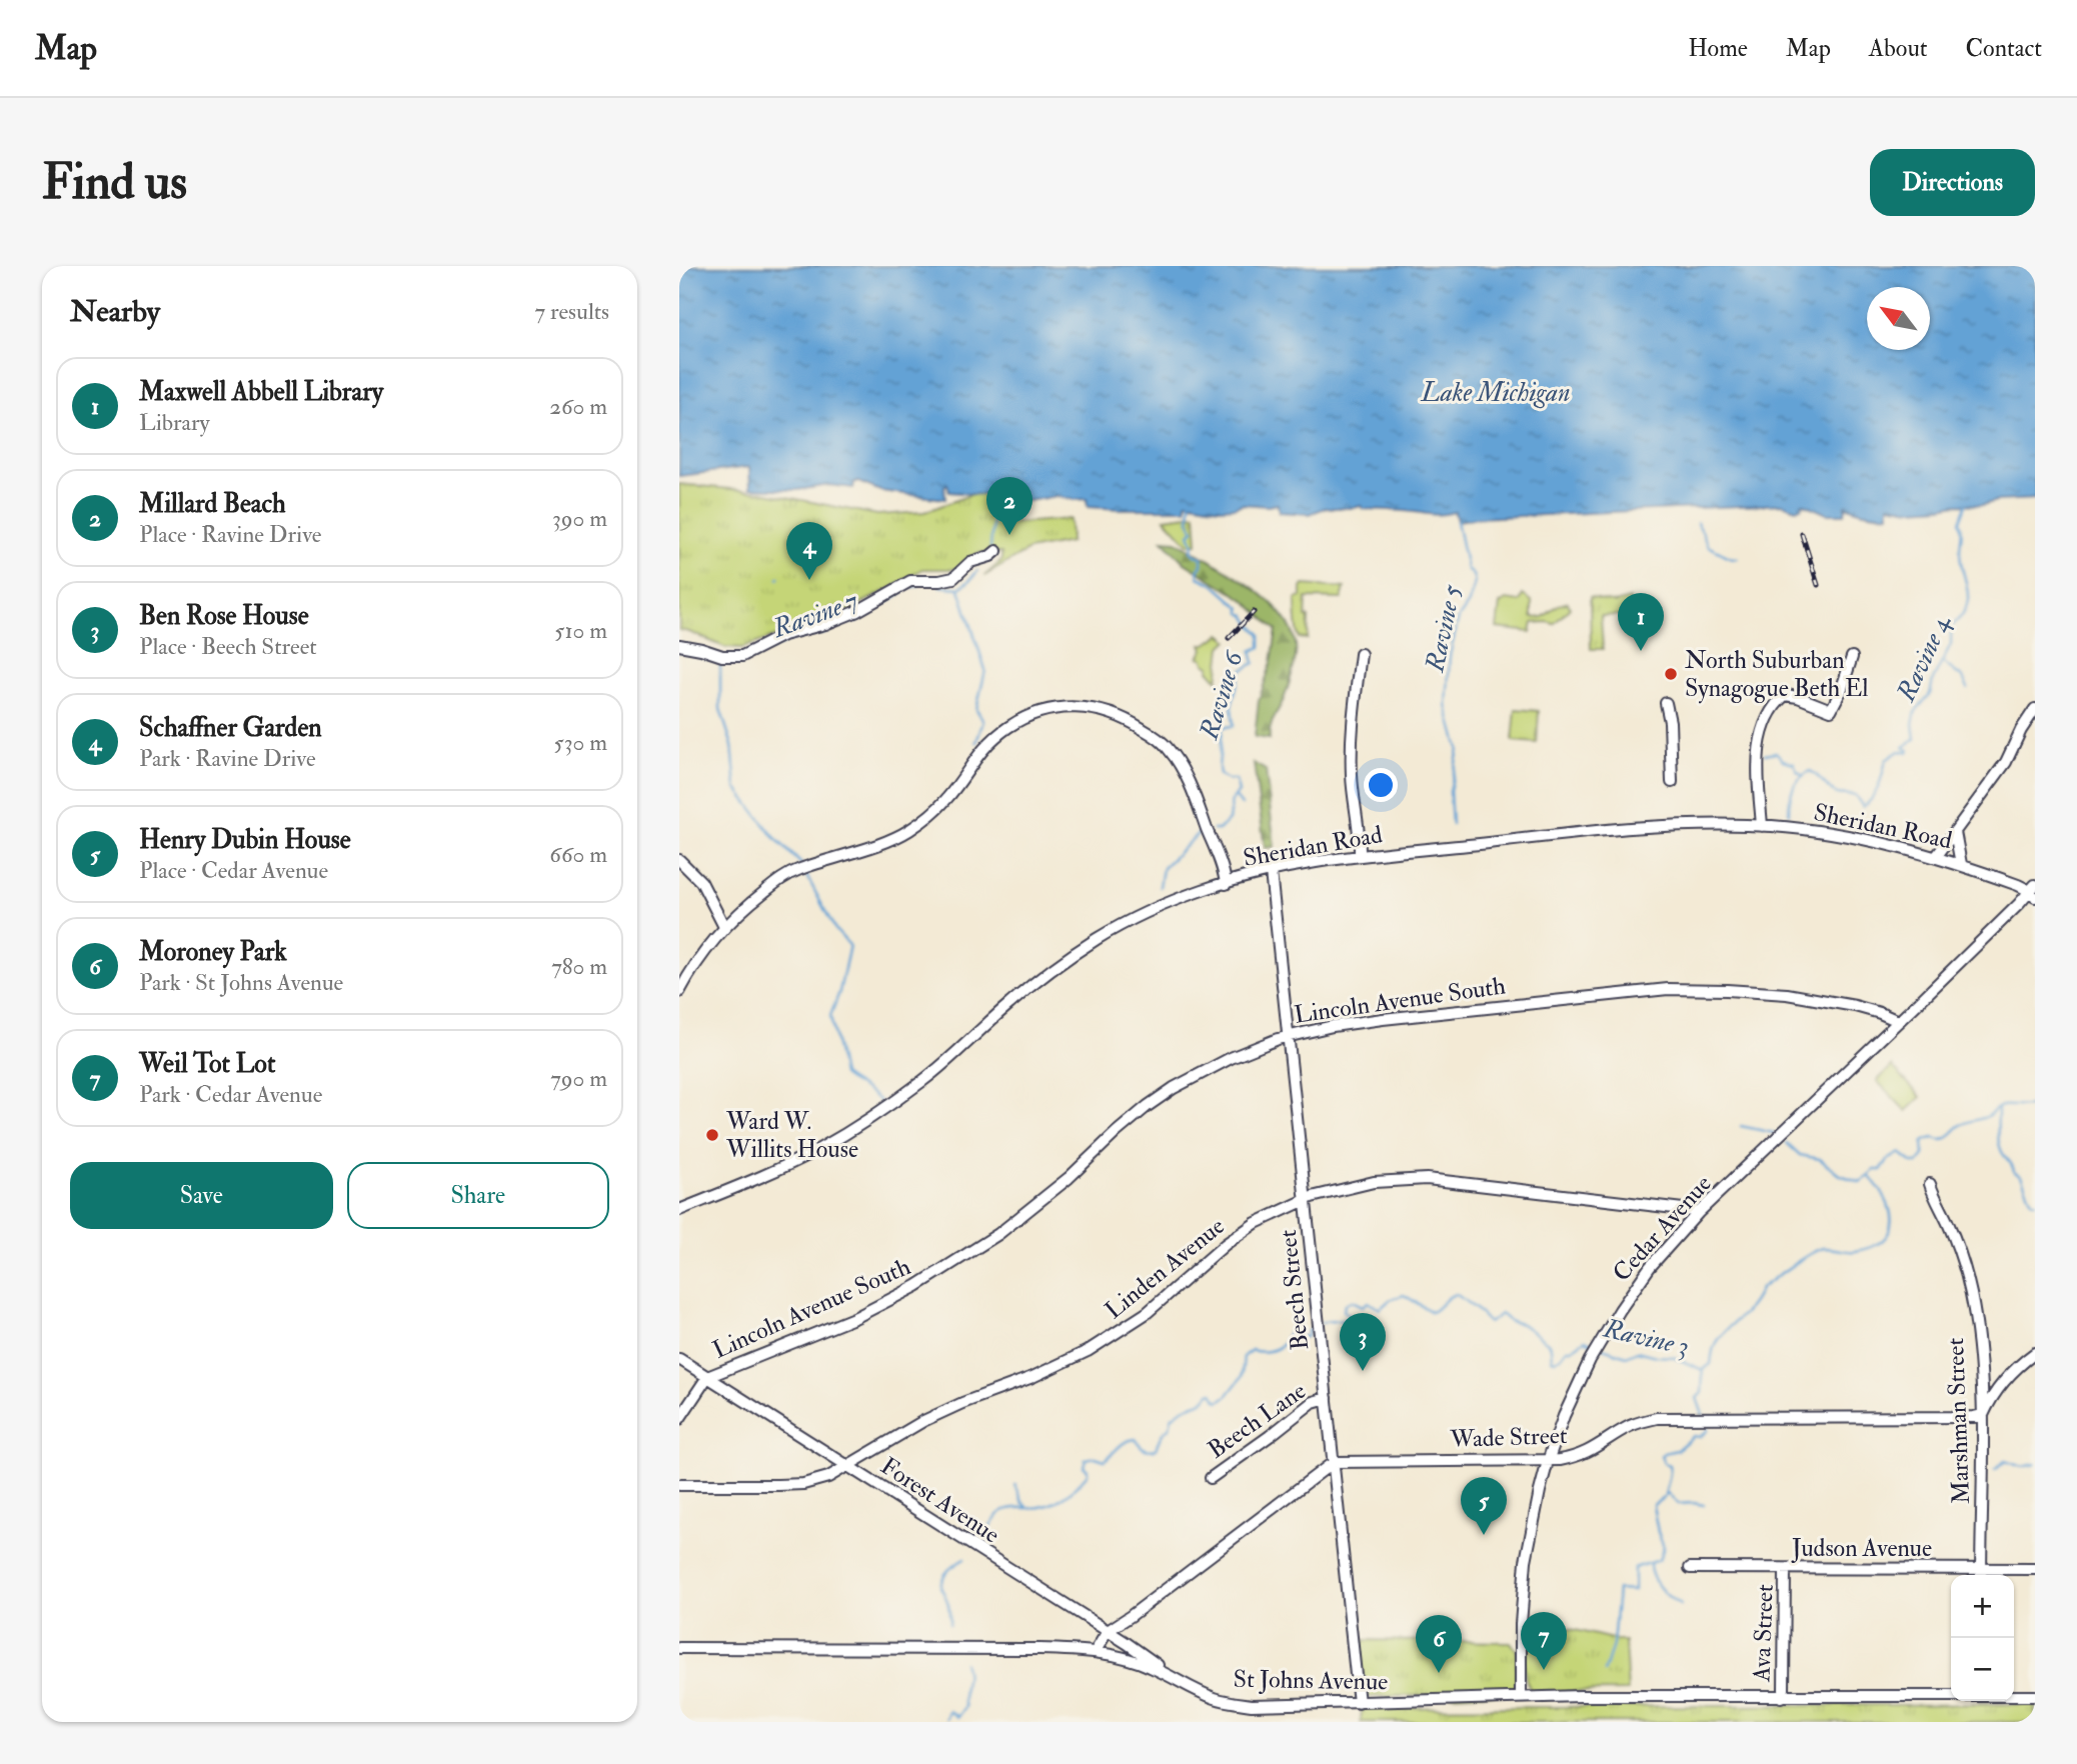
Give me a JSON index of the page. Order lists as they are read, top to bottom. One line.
{"streets":{"street":["Sheridan Road","Lincoln Avenue South","Cedar Avenue","Linden Avenue","Beech Street","Beech Lane","Marshman Street","Wade Street","Forest Avenue","Judson Avenue","Ava Street","St Johns Avenue"]},"crossings":[["Sheridan Road","Cedar Avenue"],["Sheridan Road","Beech Street"],["Lincoln Avenue South","Cedar Avenue"],["Lincoln Avenue South","Beech Street"],["Lincoln Avenue South","Forest Avenue"],["Cedar Avenue","Linden Avenue"],["Cedar Avenue","Wade Street"],["Cedar Avenue","St Johns Avenue"],["Linden Avenue","Beech Street"],["Linden Avenue","Forest Avenue"],["Beech Street","Beech Lane"],["Beech Street","Wade Street"],["Beech Street","St Johns Avenue"],["Marshman Street","Wade Street"],["Marshman Street","Judson Avenue"],["Forest Avenue","St Johns Avenue"],["Judson Avenue","Ava Street"],["Ava Street","St Johns Avenue"]],"water":["Lake Michigan","Ravine 7","Ravine 5","Ravine 4","Ravine 6","Ravine 3"],"places":["North Suburban Synagogue Beth El","Ward W. Willits House"],"north":"top left","page":{"header":"Map","nav":["Home","Map","About","Contact"],"buttons":["Directions",["Save","Share"]],"title":"Find us","heading":["Nearby","7 results"],"list":[{"mark":"1","name":"Maxwell Abbell Library","note":"Library","value":"260 m"},{"mark":"2","name":"Millard Beach","note":"Place · Ravine Drive","value":"390 m"},{"mark":"3","name":"Ben Rose House","note":"Place · Beech Street","value":"510 m"},{"mark":"4","name":"Schaffner Garden","note":"Park · Ravine Drive","value":"530 m"},{"mark":"5","name":"Henry Dubin House","note":"Place · Cedar Avenue","value":"660 m"},{"mark":"6","name":"Moroney Park","note":"Park · St Johns Avenue","value":"780 m"},{"mark":"7","name":"Weil Tot Lot","note":"Park · Cedar Avenue","value":"790 m"}],"pins":["2","4","1","3","5","7","6"],"map_buttons":["+","−"]}}
